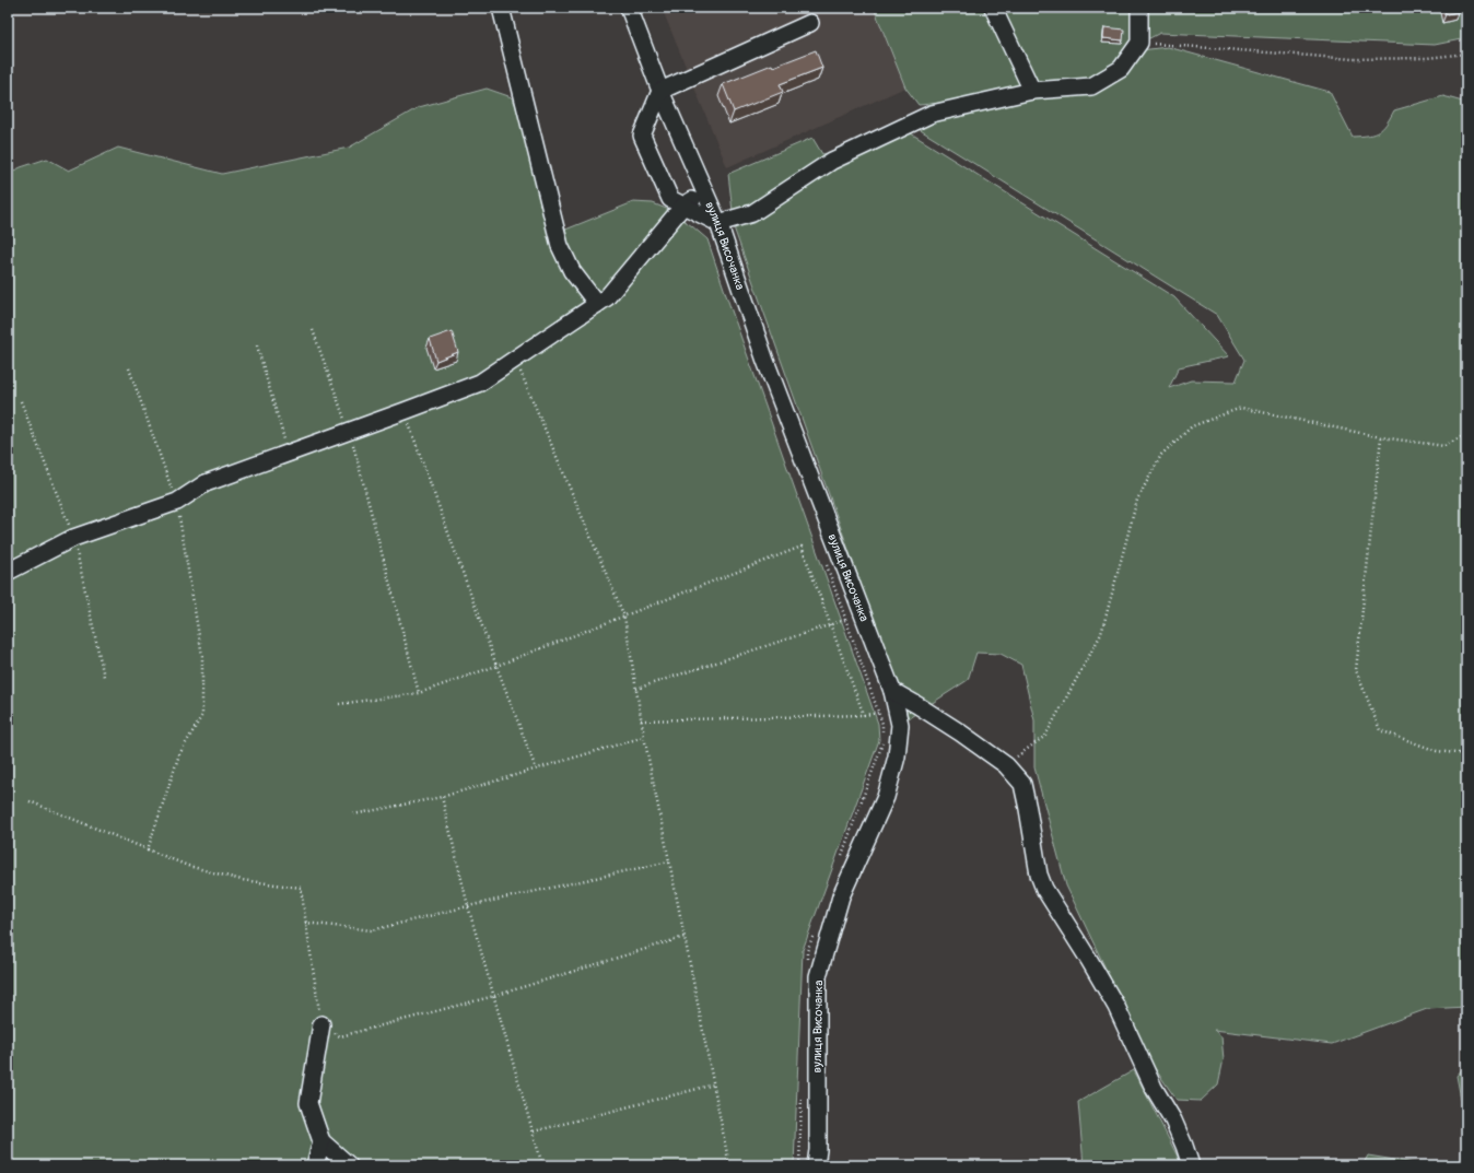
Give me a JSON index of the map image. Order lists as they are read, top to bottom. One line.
{"streets":{"street":["вулиця Височанка"]}}
